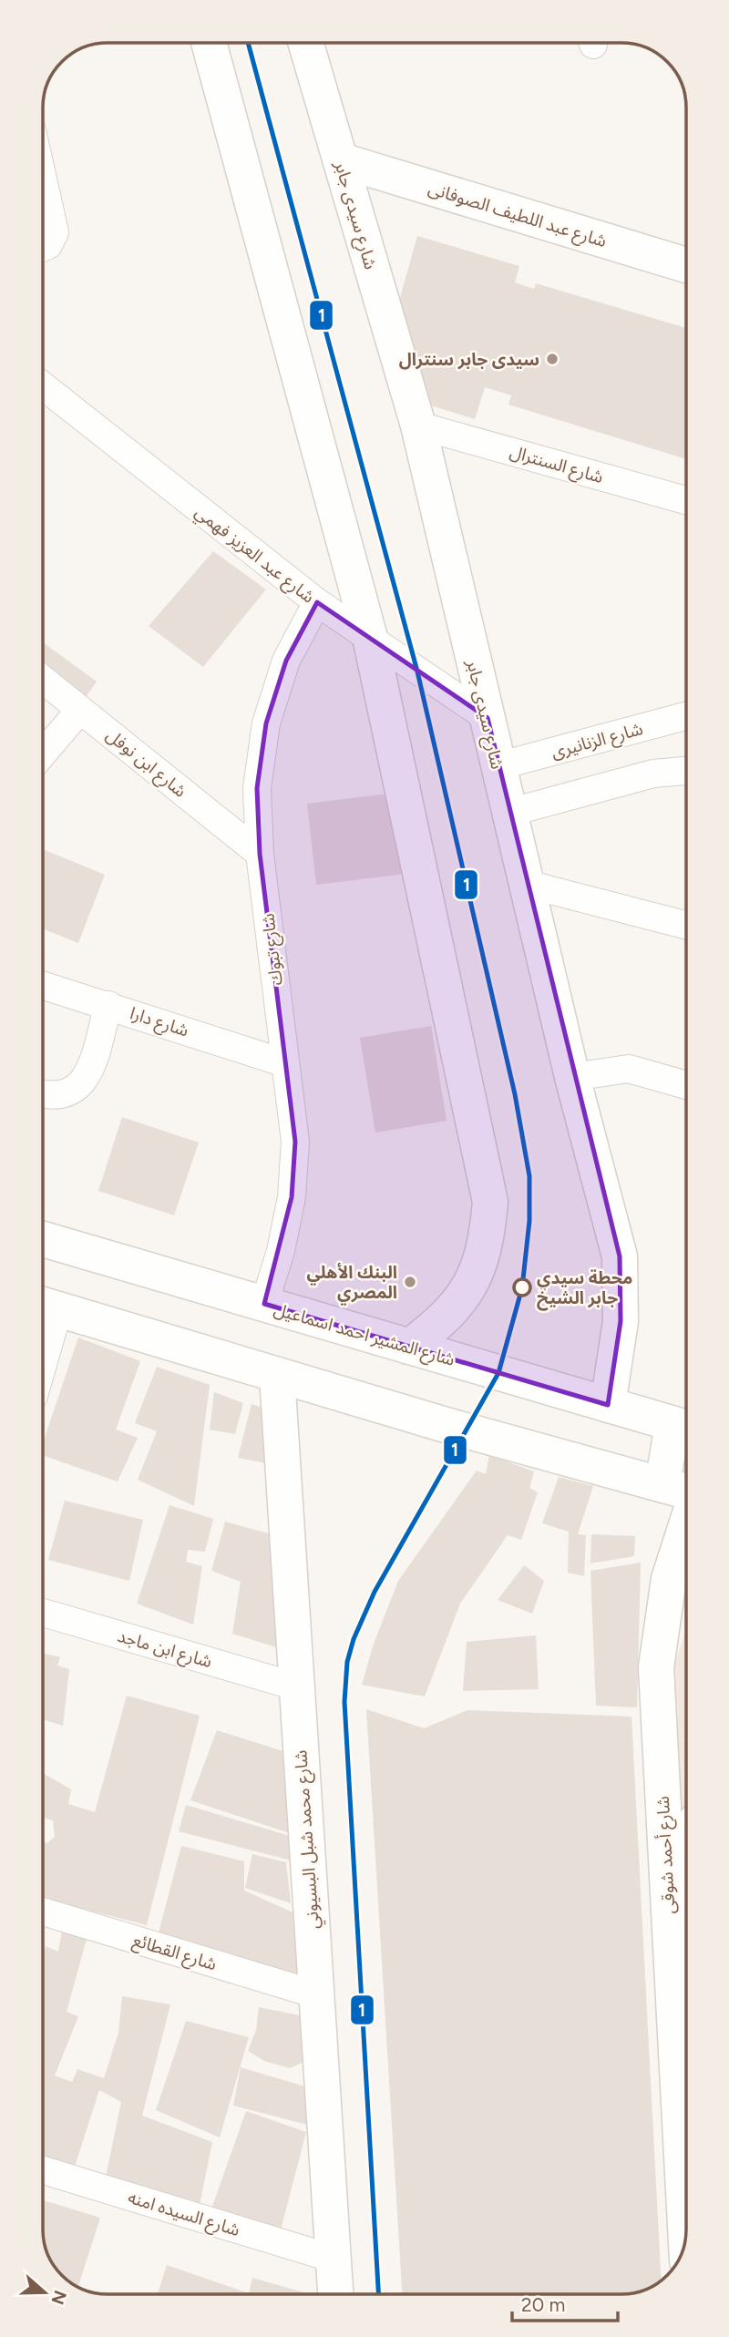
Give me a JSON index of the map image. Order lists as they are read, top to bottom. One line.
{"streets":{"street":["شارع عبد اللطيف الصوفانى","شارع سيدى جابر","شارع السنترال","شارع عبد العزيز فهمي","شارع الزنانيرى","شارع ابن نوفل","شارع تبوك","شارع دارا","شارع المشير احمد اسماعيل","شارع ابن ماجد","شارع محمد شبل البسيوني","شارع أحمد شوقى","شارع القطائع","شارع السيده امنه"]},"crossings":[["شارع عبد اللطيف الصوفانى","شارع سيدى جابر"],["شارع سيدى جابر","شارع السنترال"],["شارع سيدى جابر","شارع عبد العزيز فهمي"],["شارع سيدى جابر","شارع الزنانيرى"],["شارع سيدى جابر","شارع المشير احمد اسماعيل"],["شارع عبد العزيز فهمي","شارع تبوك"],["شارع ابن نوفل","شارع تبوك"],["شارع تبوك","شارع دارا"],["شارع تبوك","شارع المشير احمد اسماعيل"],["شارع ابن ماجد","شارع محمد شبل البسيوني"],["شارع محمد شبل البسيوني","شارع القطائع"],["شارع محمد شبل البسيوني","شارع السيده امنه"]],"places":["سيدى جابر سنترال","البنك الأهلي المصري","محطة سيدي جابر الشيخ"],"lines":["transit line 1"],"scale_bar":"20 m","north":"right"}
